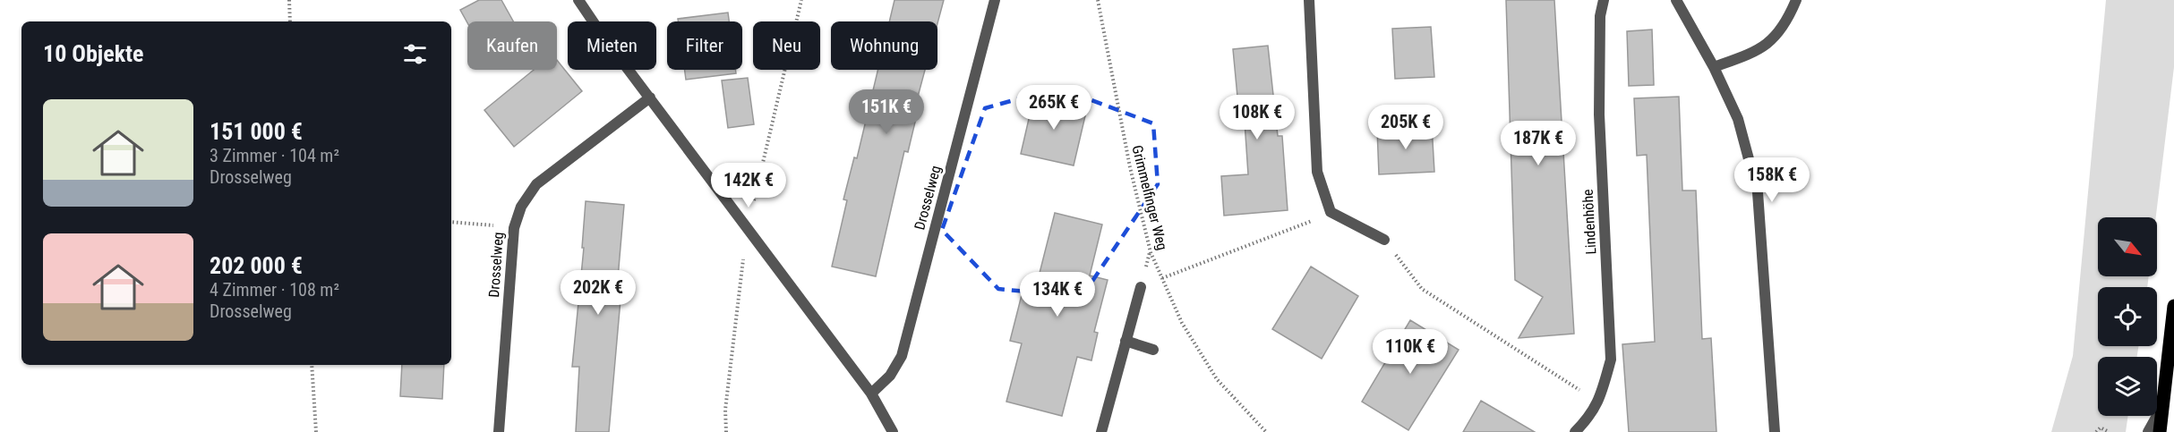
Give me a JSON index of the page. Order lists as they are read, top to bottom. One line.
{"streets":{"street":["Drosselweg","Lindenhöhe"],"path":["Grimmelfinger Weg"]},"north":"bottom right","page":{"chip":["Kaufen","Mieten","Filter","Neu","Wohnung"],"heading":"10 Objekte","price":["265K €","151K €","108K €","205K €","187K €","158K €","142K €","202K €","134K €","110K €"],"list":[{"name":"151 000 €","note":"3 Zimmer · 104 m² · Drosselweg"},{"name":"202 000 €","note":"4 Zimmer · 108 m² · Drosselweg"}]}}
